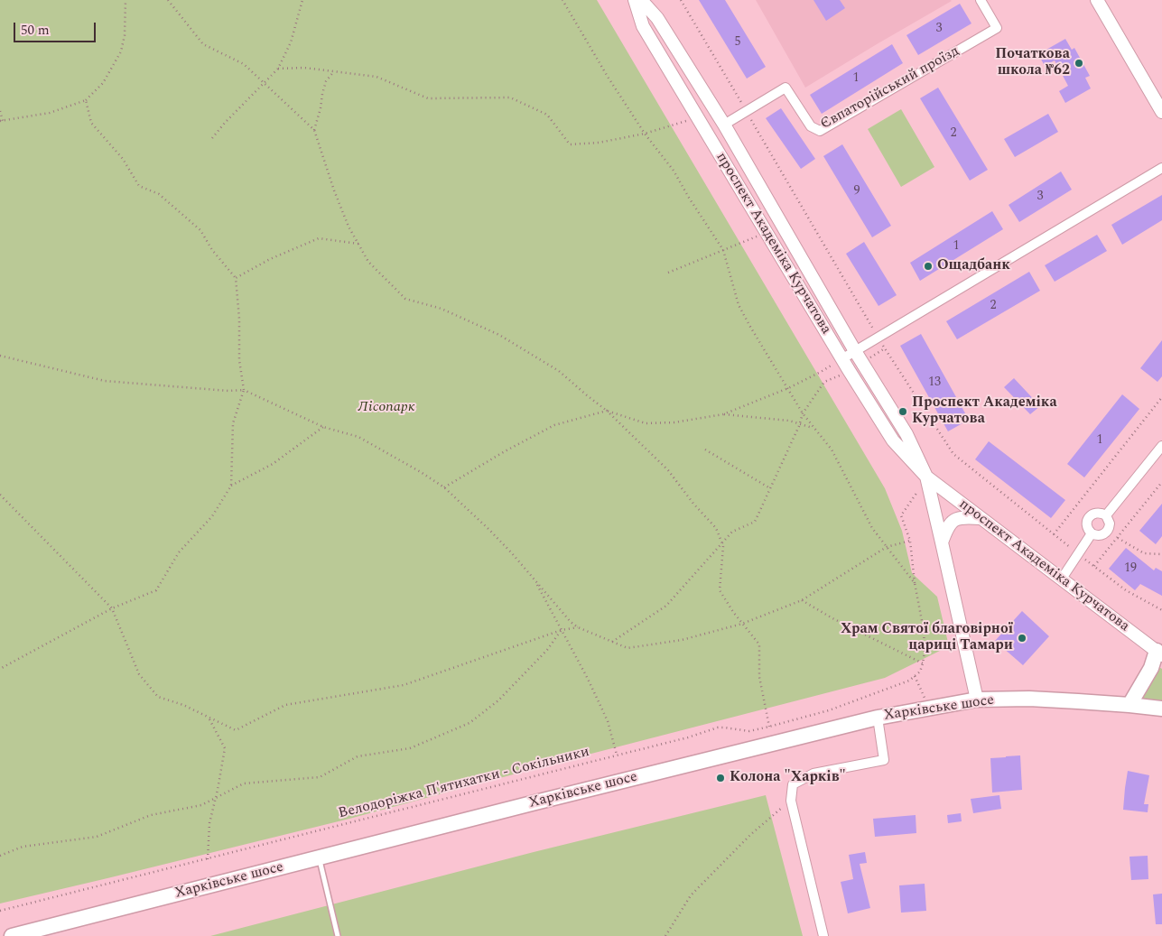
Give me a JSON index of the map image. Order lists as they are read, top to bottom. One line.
{"streets":{"main road":["Харківське шосе"],"street":["Євпаторійський проїзд","проспект Академіка Курчатова"],"path":["Велодоріжка П'ятихатки - Сокільники"]},"crossings":[["Євпаторійський проїзд","проспект Академіка Курчатова"]],"parks":["Лісопарк"],"places":["Початкова школа №62","Ощадбанк","Проспект Академіка Курчатова","Храм Святої благовірної цариці Тамари","Колона \"Харків\""],"house_numbers":["3","5","1","2","9","3","1","2","13","1","19"],"scale_bar":"50 m"}
